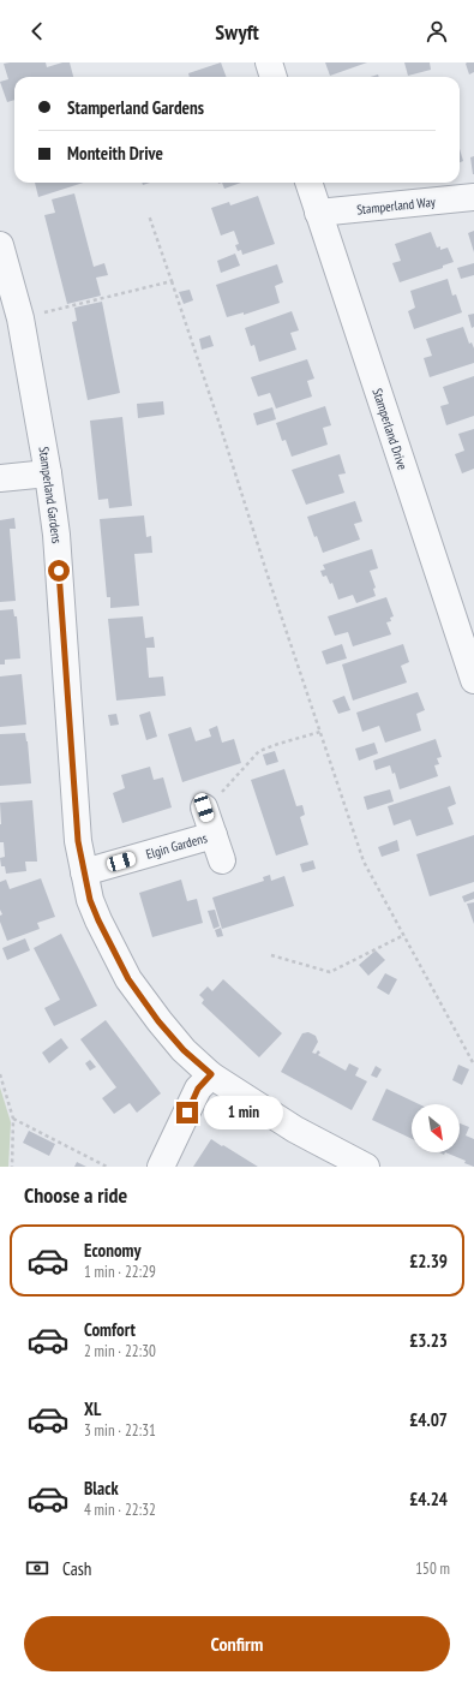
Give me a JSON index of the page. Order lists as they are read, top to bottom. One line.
{"streets":{"street":["Stamperland Way","Stamperland Drive","Stamperland Gardens","Elgin Gardens"]},"crossings":[["Stamperland Way","Stamperland Drive"],["Stamperland Gardens","Elgin Gardens"]],"north":"bottom right","page":{"header":"Swyft","banner":["Stamperland Gardens","Monteith Drive"],"bubble":"1 min","heading":"Choose a ride","list":[{"name":"Economy","note":"1 min · 22:29","value":"£2.39"},{"name":"Comfort","note":"2 min · 22:30","value":"£3.23"},{"name":"XL","note":"3 min · 22:31","value":"£4.07"},{"name":"Black","note":"4 min · 22:32","value":"£4.24"}],"pay":["Cash","150 m"],"buttons":"Confirm"}}
